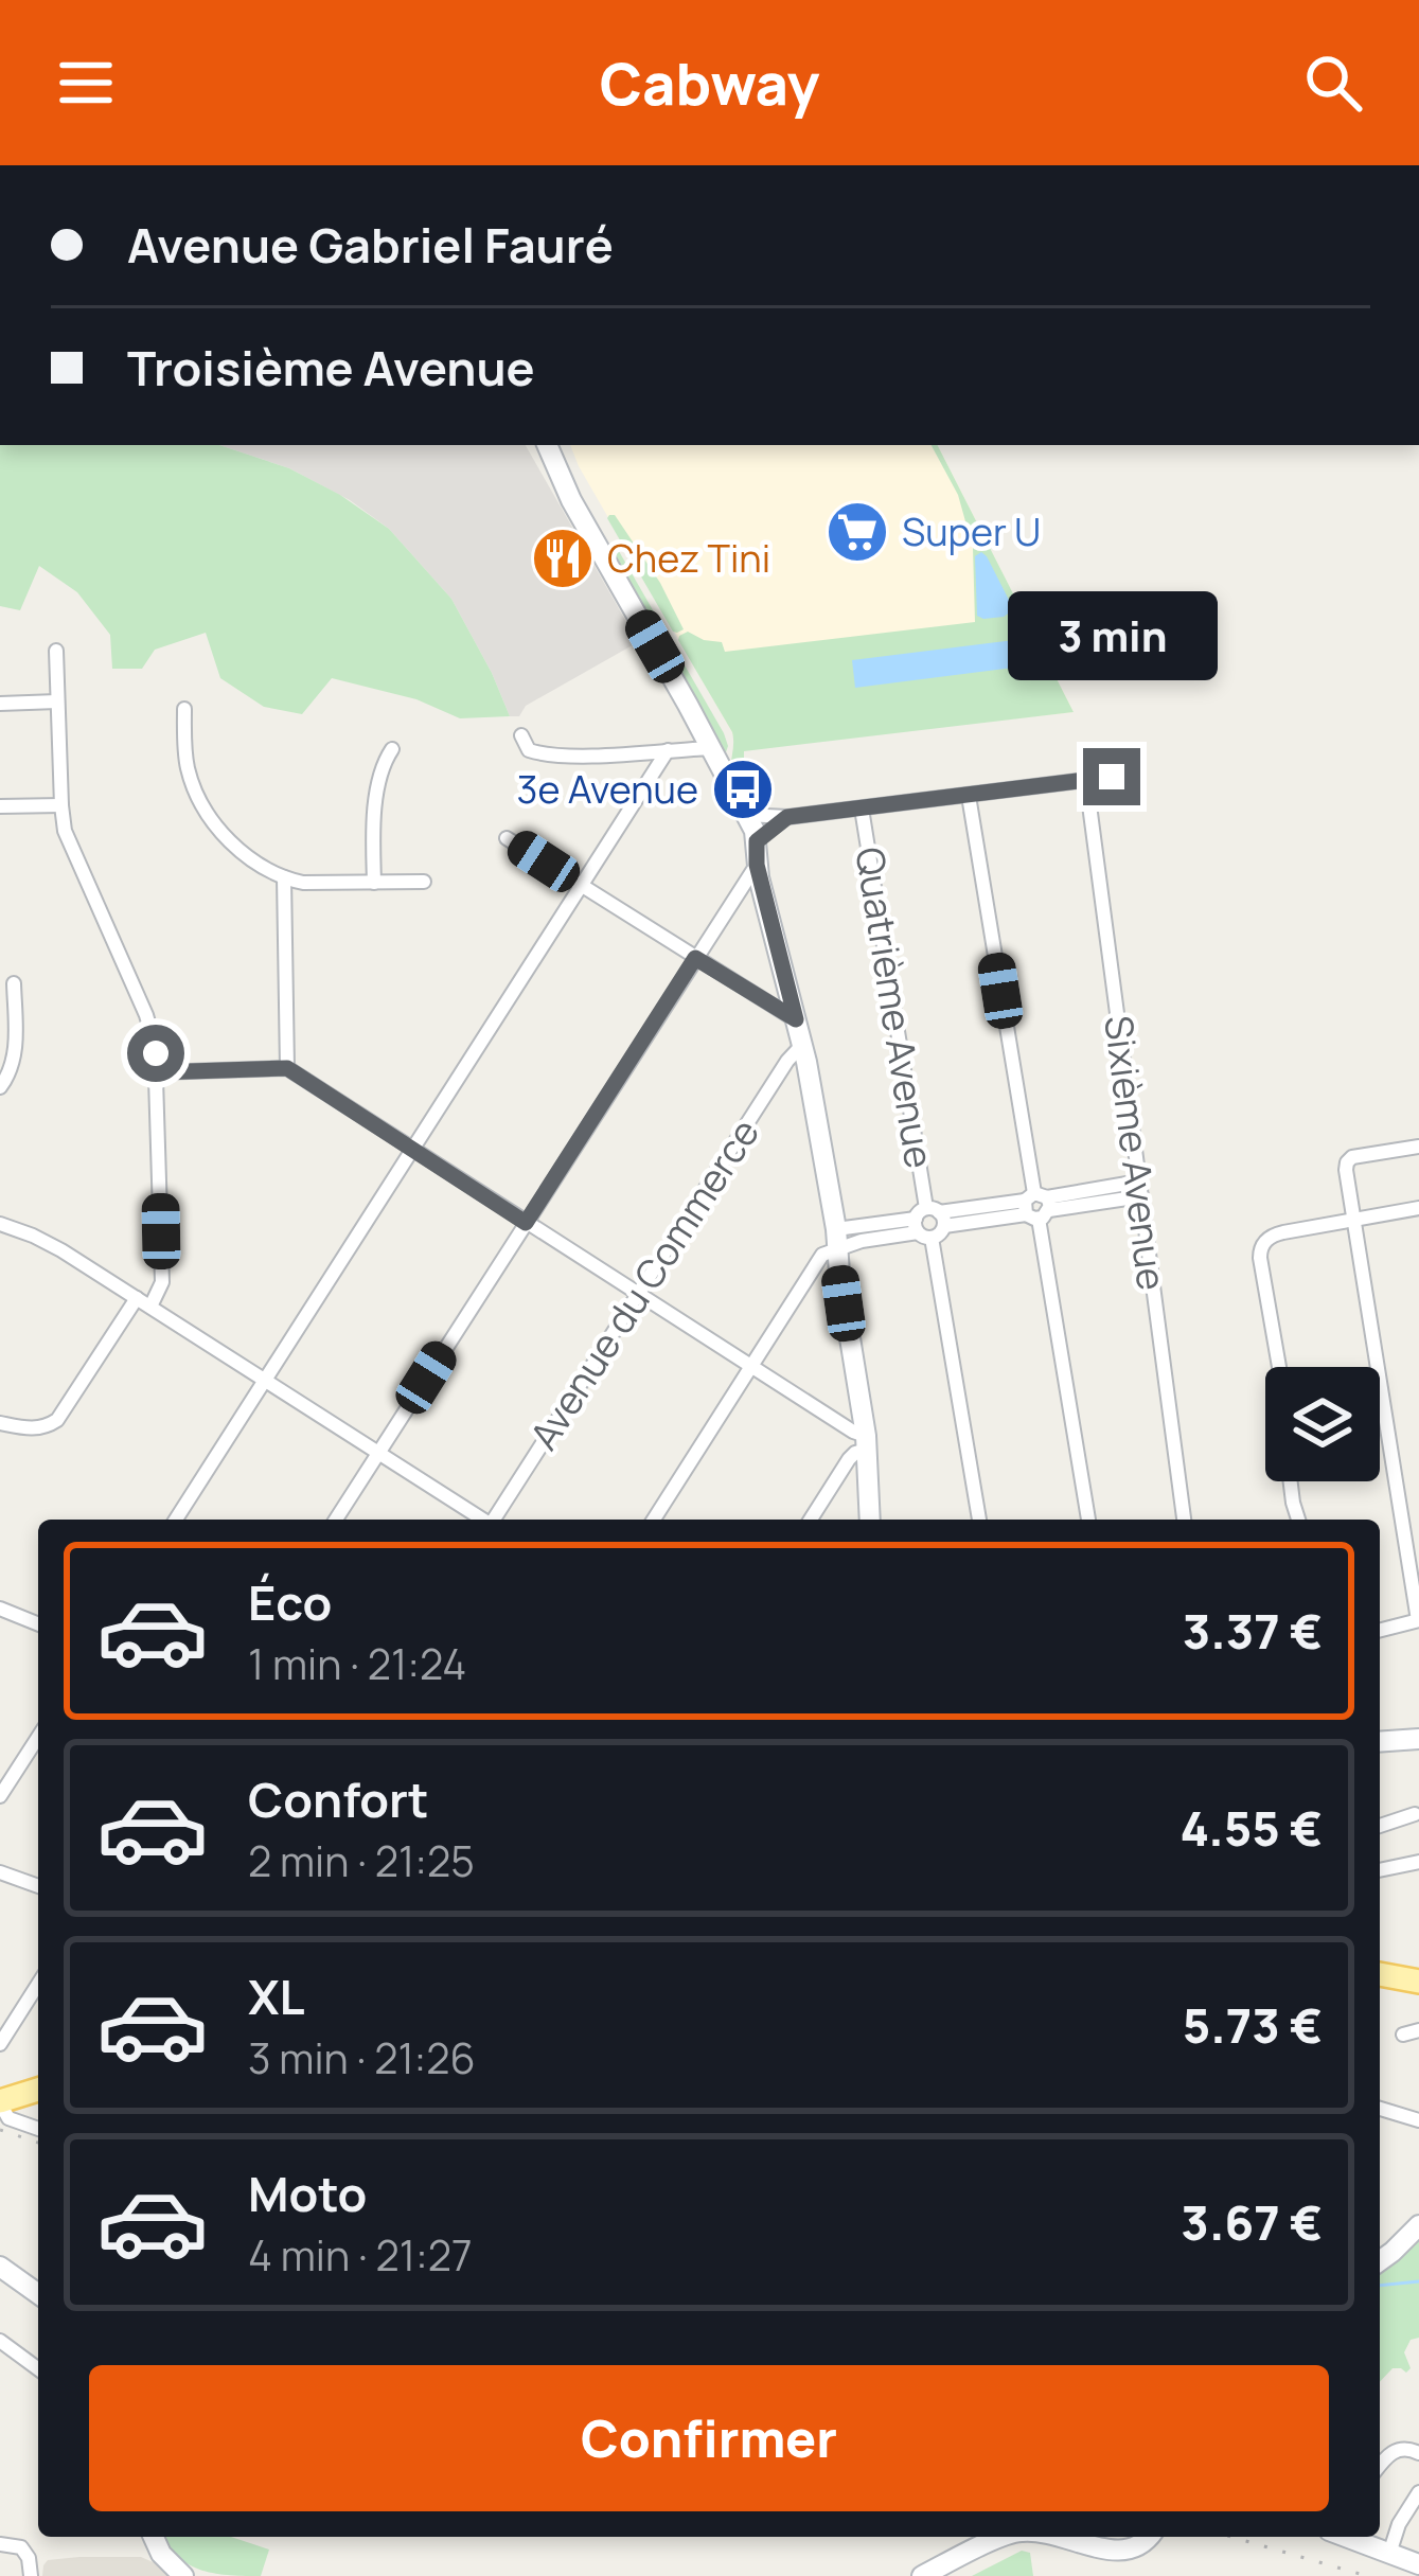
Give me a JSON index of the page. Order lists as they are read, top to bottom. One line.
{"streets":{"street":["Quatrième Avenue","Sixième Avenue","Avenue du Commerce"]},"places":{"supermarket":["Super U"],"restaurant":["Chez Tini"],"bus stop":["3e Avenue"]},"page":{"header":"Cabway","banner":["Avenue Gabriel Fauré","Troisième Avenue"],"bubble":"3 min","list":[{"name":"Éco","note":"1 min · 21:24","value":"3.37 €"},{"name":"Confort","note":"2 min · 21:25","value":"4.55 €"},{"name":"XL","note":"3 min · 21:26","value":"5.73 €"},{"name":"Moto","note":"4 min · 21:27","value":"3.67 €"}],"buttons":"Confirmer"}}
